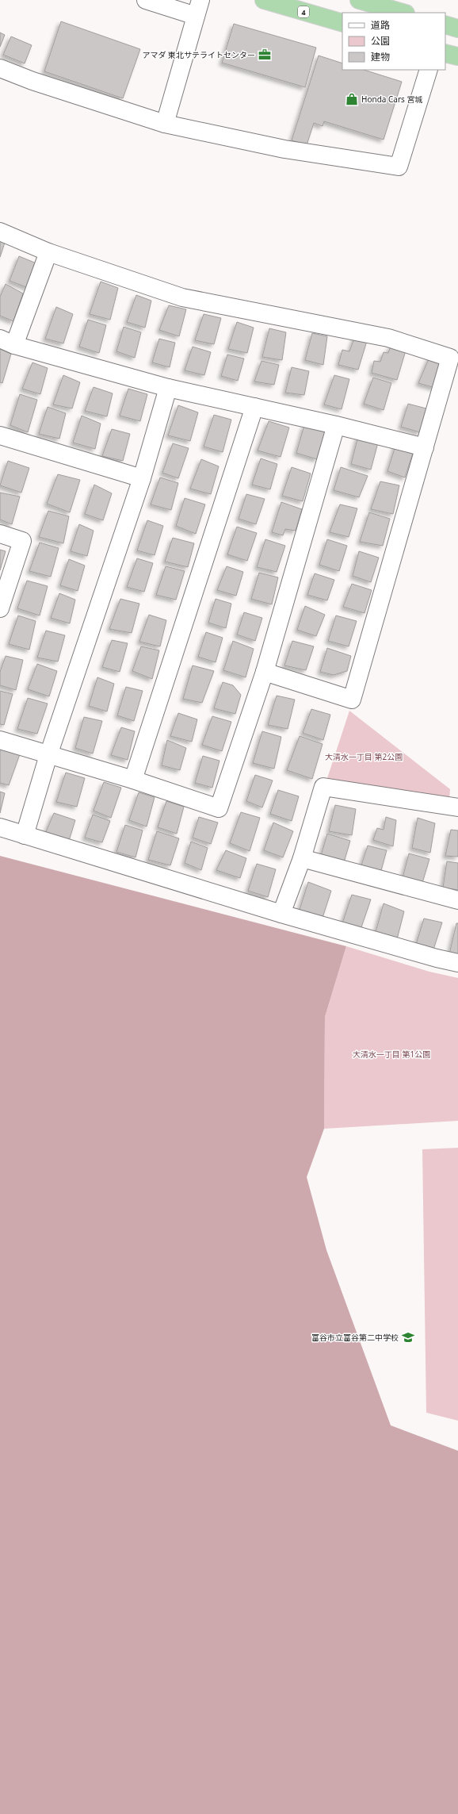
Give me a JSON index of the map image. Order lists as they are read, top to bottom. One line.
{"streets":{"highway":["4"]},"parks":["大清水一丁目 第2公園","大清水一丁目 第1公園"],"places":{"office":["アマダ 東北サテライトセンター"],"shop":["Honda Cars 宮城"],"school or university":["富谷市立富谷第二中学校"]},"legend":["道路","公園","建物"]}
